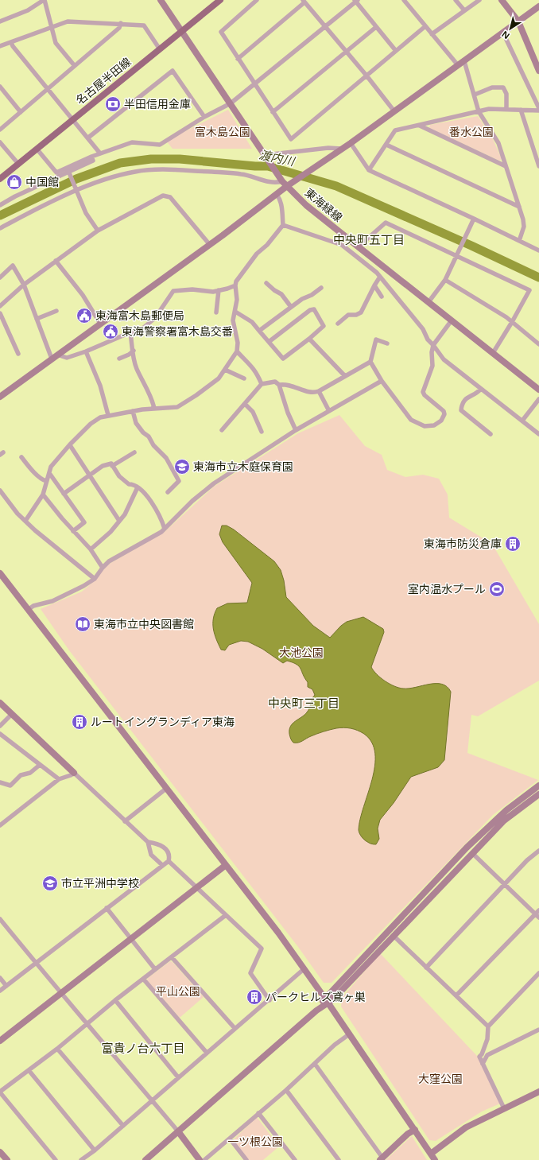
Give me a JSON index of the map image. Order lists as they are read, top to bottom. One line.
{"streets":{"main road":["名古屋半田線"],"street":["東海緑線"]},"crossings":[["名古屋半田線","東海緑線"]],"districts":["中央町五丁目","中央町三丁目","富貴ノ台六丁目"],"water":["渡内川"],"parks":["富木島公園","番水公園","大池公園","平山公園","大窪公園","一ツ根公園"],"places":{"bank":["半田信用金庫"],"shop":["中国館"],"public building":["東海富木島郵便局","東海警察署富木島交番"],"school or university":["東海市立木庭保育園","市立平洲中学校"],"building":["東海市防災倉庫","ルートイングランディア東海","パークヒルズ鳶ヶ巣"],"sports":["室内温水プール"],"library":["東海市立中央図書館"]},"north":"bottom left"}
